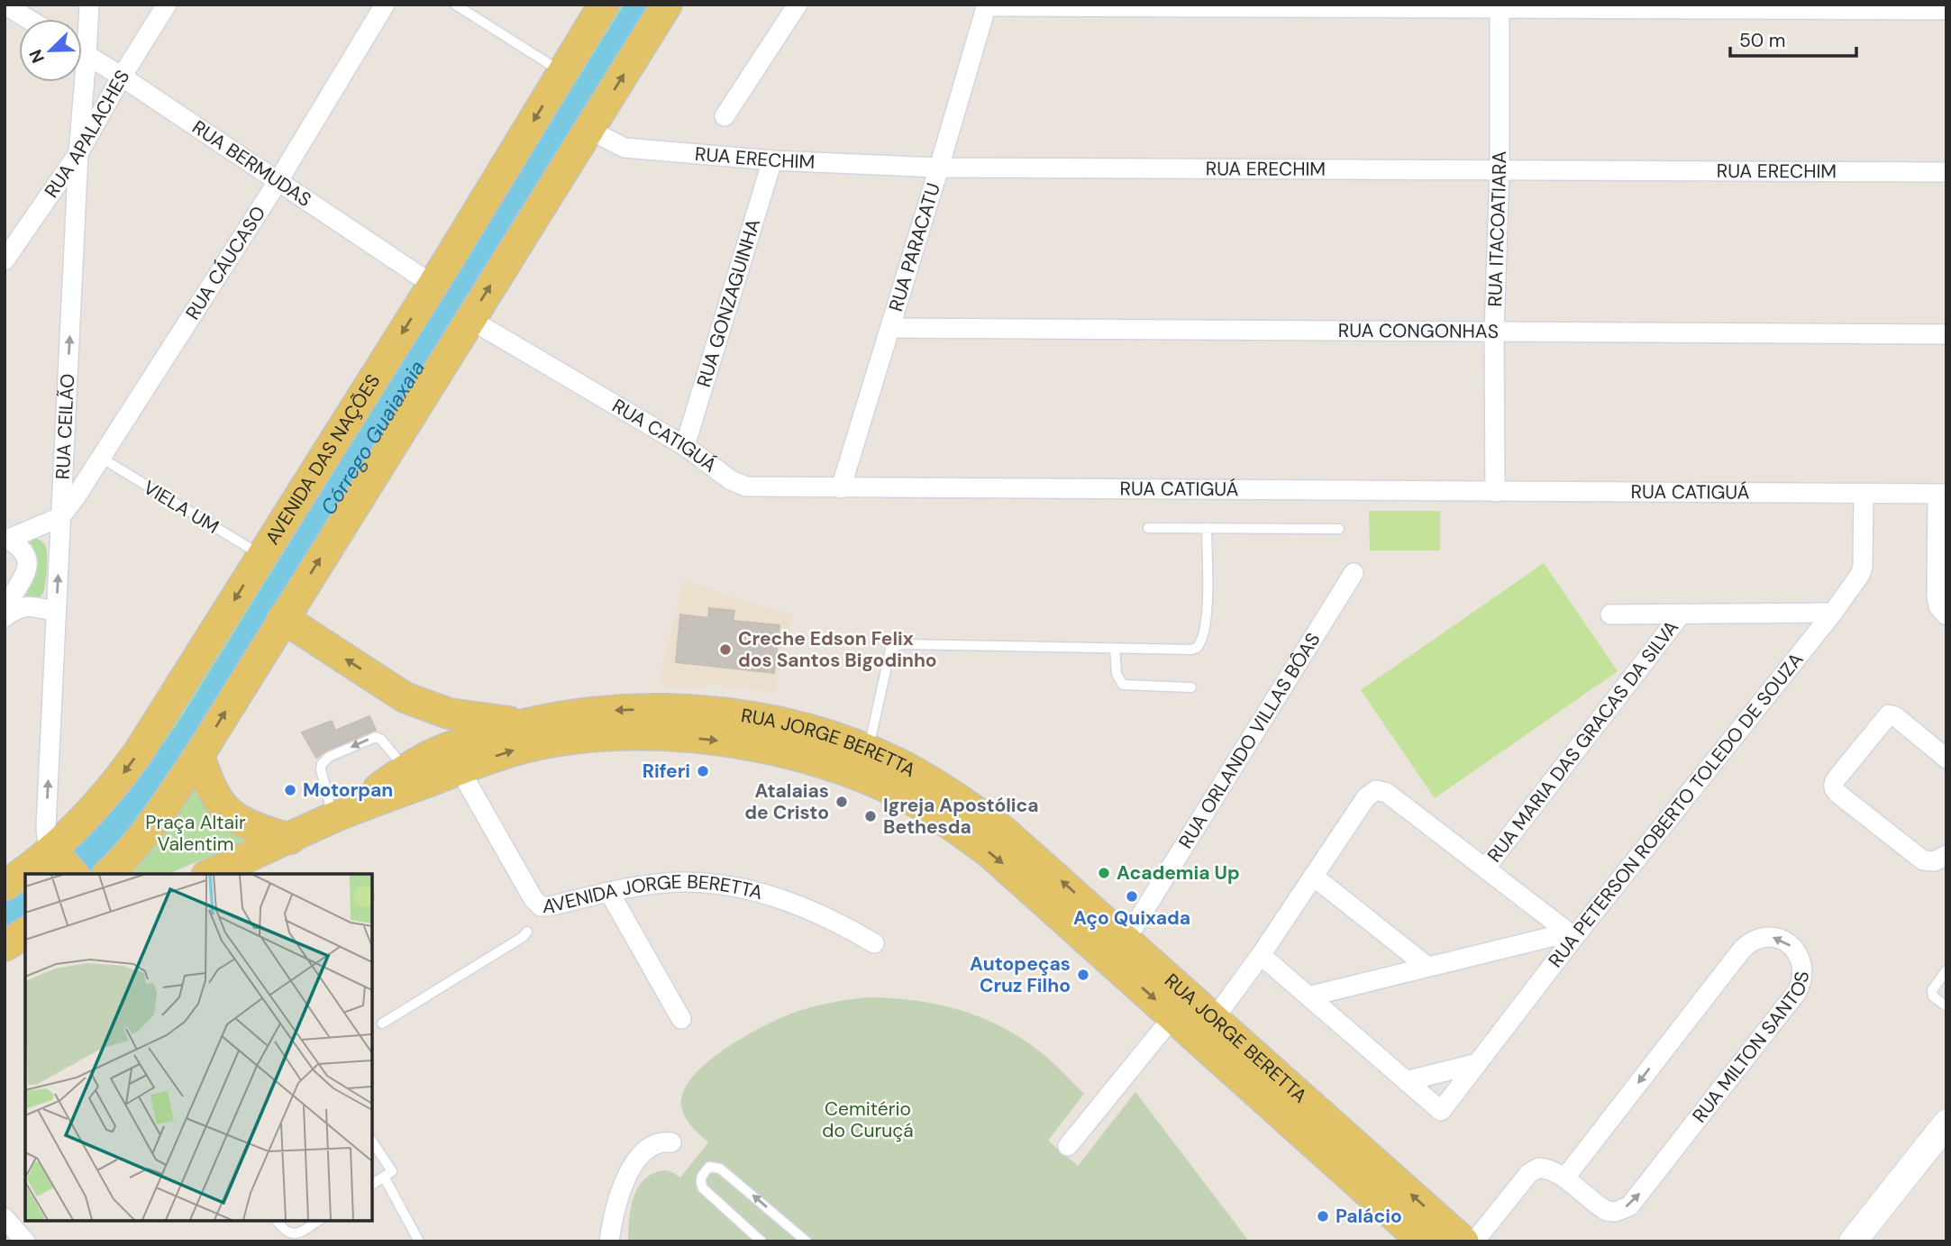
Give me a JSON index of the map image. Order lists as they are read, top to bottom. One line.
{"streets":{"main road":["AVENIDA DAS NAÇÕES","RUA JORGE BERETTA"],"street":["RUA APALACHES","RUA ERECHIM","RUA BERMUDAS","RUA ITACOATIARA","RUA PARACATU","RUA CÁUCASO","RUA GONZAGUINHA","RUA CONGONHAS","RUA CEILÃO","RUA CATIGUÁ","RUA ORLANDO VILLAS BÔAS","RUA MARIA DAS GRACAS DA SILVA","RUA PETERSON ROBERTO TOLEDO DE SOUZA","AVENIDA JORGE BERETTA","RUA MILTON SANTOS"],"lane":["VIELA UM"]},"crossings":[["RUA APALACHES","RUA BERMUDAS"],["RUA APALACHES","RUA CEILÃO"],["RUA ERECHIM","RUA ITACOATIARA"],["RUA ERECHIM","RUA PARACATU"],["RUA ERECHIM","RUA GONZAGUINHA"],["RUA BERMUDAS","RUA CÁUCASO"],["RUA BERMUDAS","RUA CEILÃO"],["RUA BERMUDAS","AVENIDA DAS NAÇÕES"],["RUA ITACOATIARA","RUA CONGONHAS"],["RUA ITACOATIARA","RUA CATIGUÁ"],["RUA PARACATU","RUA CONGONHAS"],["RUA PARACATU","RUA CATIGUÁ"],["RUA CÁUCASO","RUA CEILÃO"],["RUA CÁUCASO","VIELA UM"],["RUA GONZAGUINHA","RUA CATIGUÁ"],["RUA CEILÃO","AVENIDA DAS NAÇÕES"],["RUA CATIGUÁ","RUA PETERSON ROBERTO TOLEDO DE SOUZA"],["AVENIDA DAS NAÇÕES","VIELA UM"],["RUA ORLANDO VILLAS BÔAS","RUA JORGE BERETTA"],["RUA JORGE BERETTA","AVENIDA JORGE BERETTA"]],"one_way":["RUA CEILÃO"],"water":["Córrego Guaiaxaia"],"parks":["Praça Altair Valentim","Cemitério do Curuçá"],"places":["Creche Edson Felix dos Santos Bigodinho","Riferi","Motorpan","Atalaias de Cristo","Igreja Apostólica Bethesda","Academia Up","Aço Quixada","Autopeças Cruz Filho","Palácio"],"scale_bar":"50 m","north":"bottom left"}
